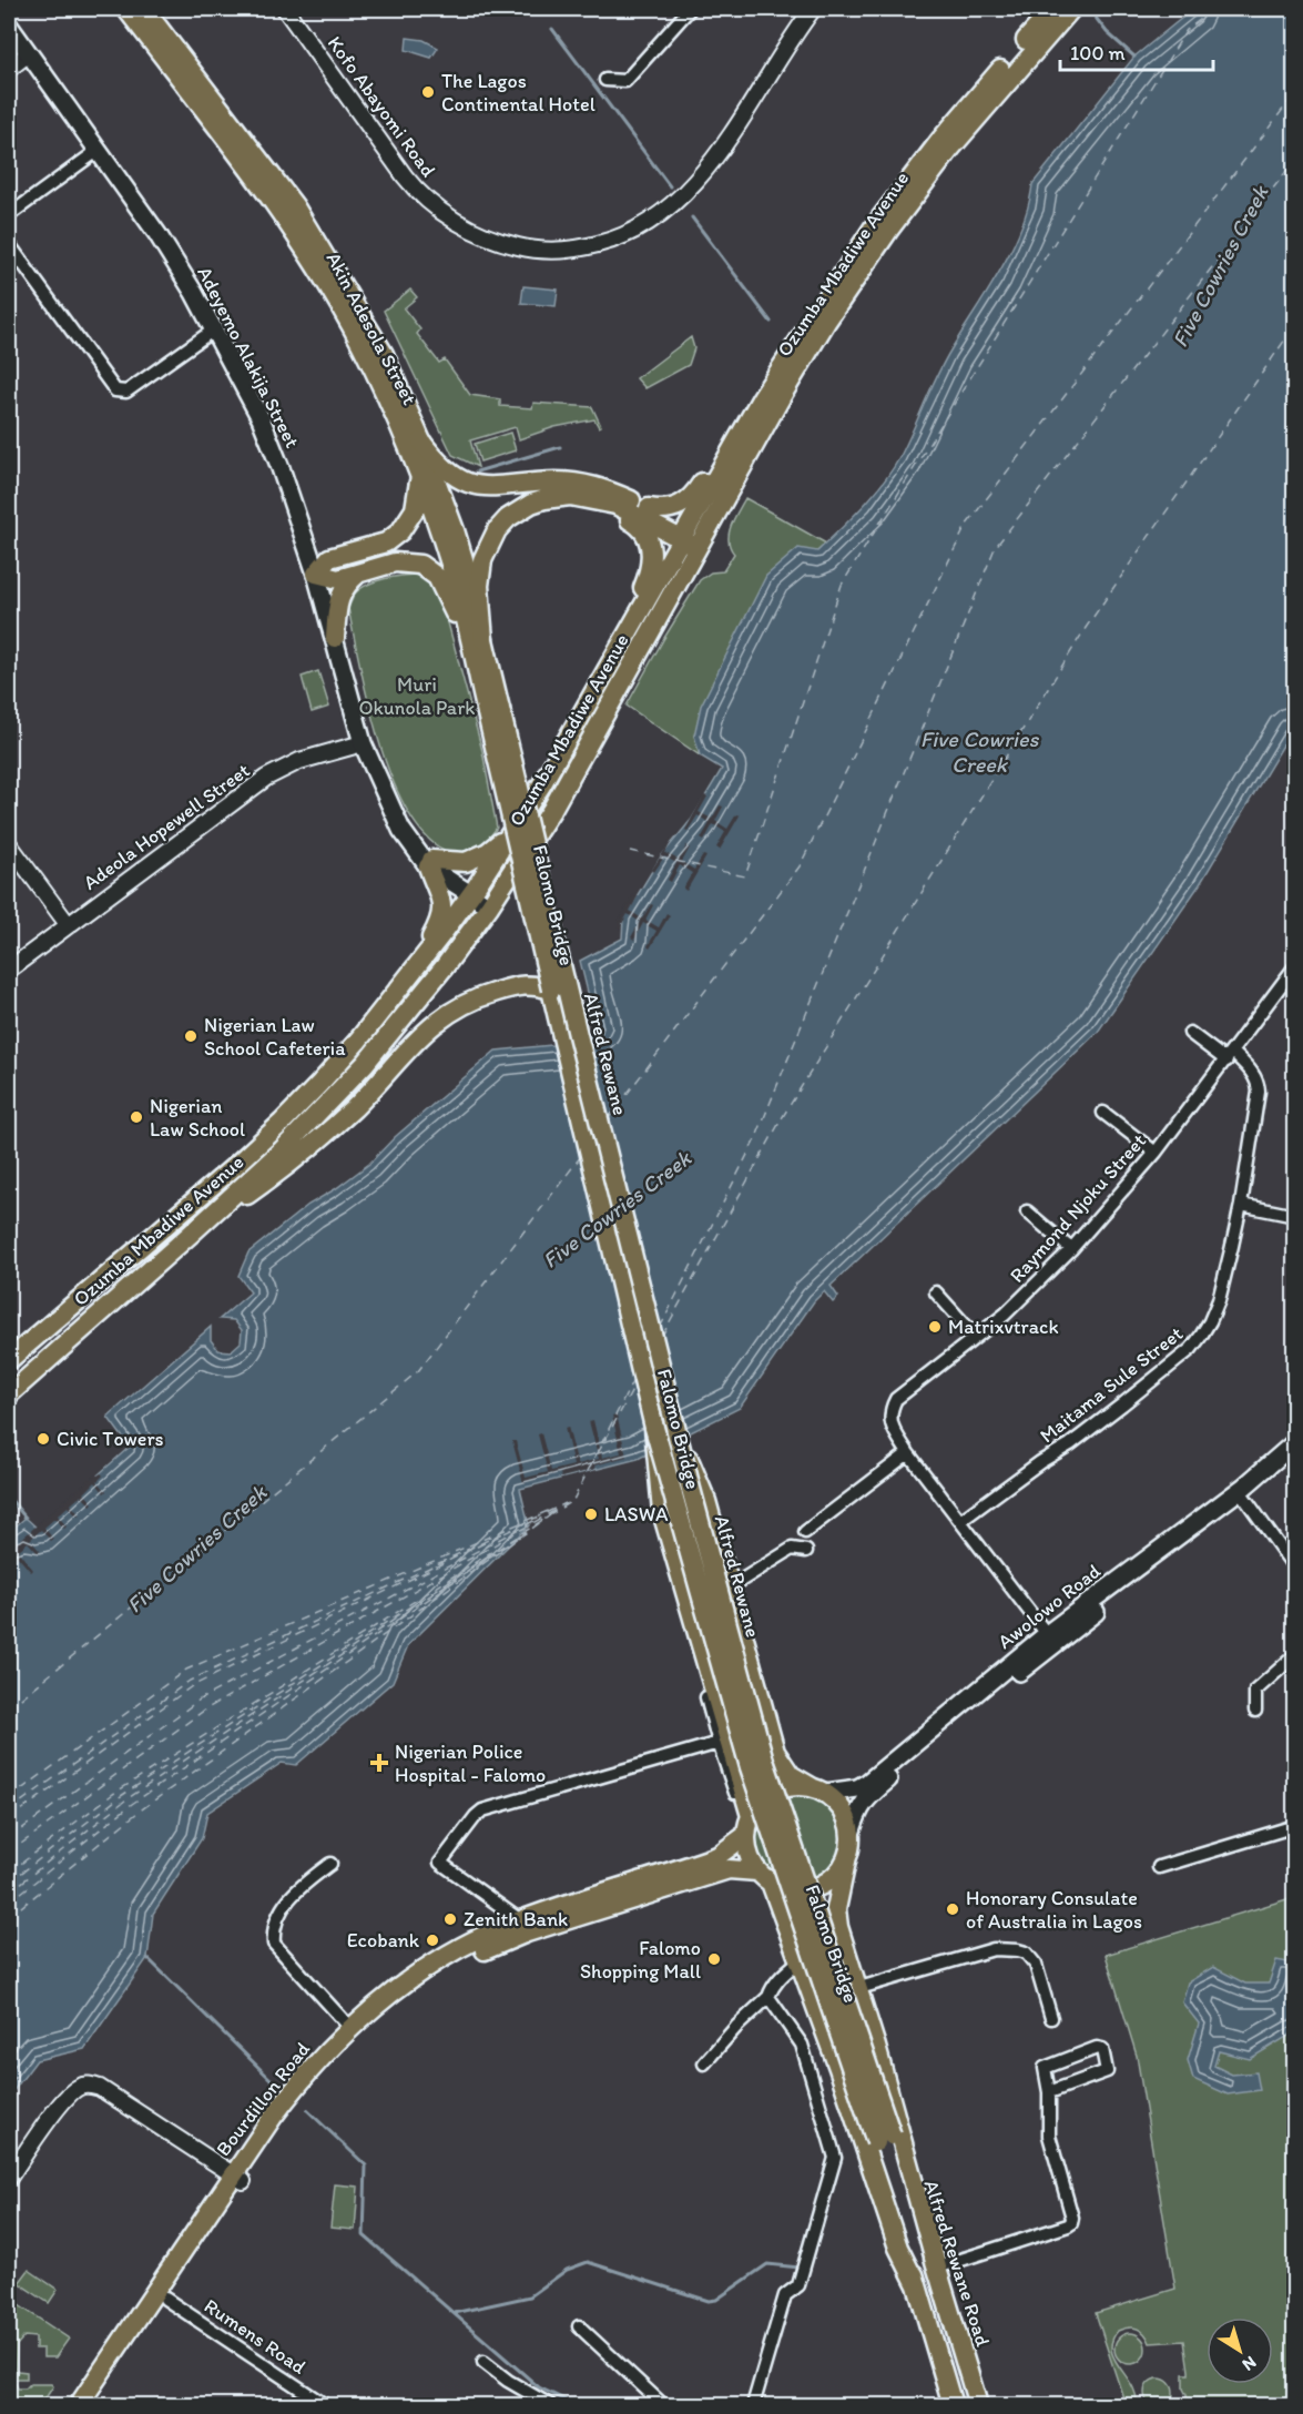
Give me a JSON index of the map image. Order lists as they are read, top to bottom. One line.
{"streets":{"main road":["Ozumba Mbadiwe Avenue","Akin Adesola Street","Adeyemo Alakija Street","Falomo Bridge","Alfred Rewane","Awolowo Road","Bourdillon Road","Alfred Rewane Road"],"street":["Kofo Abayomi Road","Adeola Hopewell Street","Raymond Njoku Street","Maitama Sule Street","Rumens Road"]},"crossings":[["Ozumba Mbadiwe Avenue","Adeyemo Alakija Street"],["Akin Adesola Street","Falomo Bridge"],["Akin Adesola Street","Alfred Rewane"],["Adeyemo Alakija Street","Adeola Hopewell Street"],["Falomo Bridge","Alfred Rewane"],["Falomo Bridge","Alfred Rewane Road"],["Alfred Rewane","Alfred Rewane Road"],["Raymond Njoku Street","Maitama Sule Street"],["Raymond Njoku Street","Awolowo Road"],["Awolowo Road","Bourdillon Road"],["Bourdillon Road","Rumens Road"]],"water":["Five Cowries Creek"],"parks":["Muri Okunola Park"],"places":{"other":["The Lagos Continental Hotel","Nigerian Law School Cafeteria","Nigerian Law School","Matrixvtrack","Civic Towers","LASWA","Honorary Consulate of Australia in Lagos","Zenith Bank","Ecobank","Falomo Shopping Mall"],"health":["Nigerian Police Hospital - Falomo"]},"scale_bar":"100 m","north":"bottom right"}
